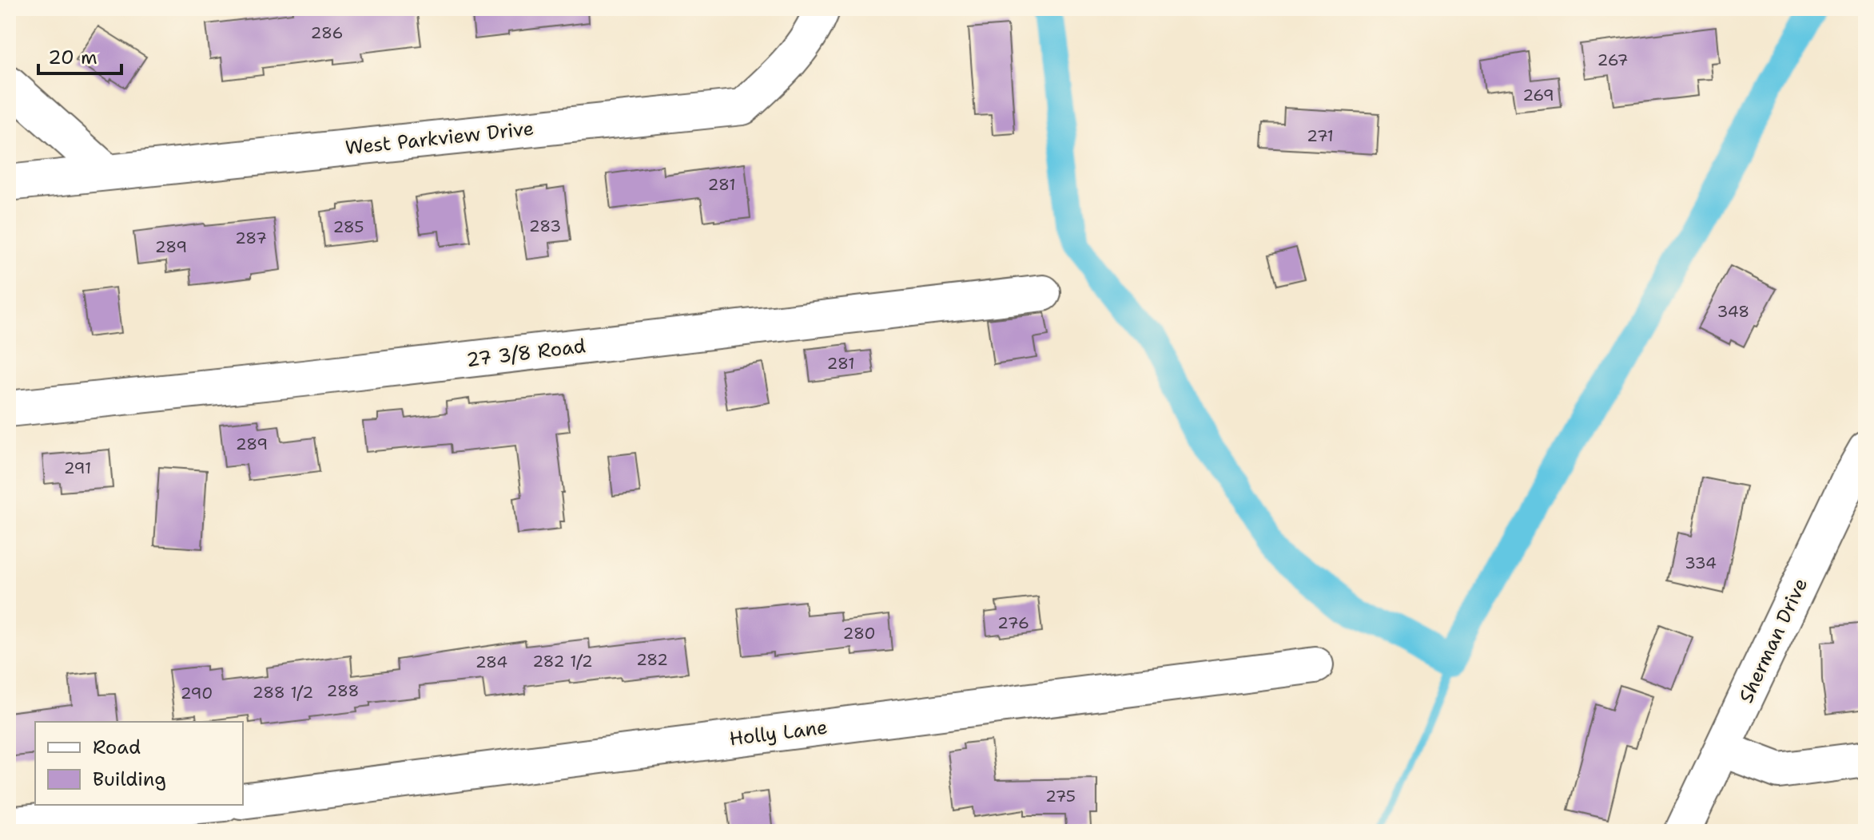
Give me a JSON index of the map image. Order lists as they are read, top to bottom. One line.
{"streets":{"street":["West Parkview Drive","27 3/8 Road","Sherman Drive","Holly Lane"]},"house_numbers":["286","267","269","271","281","283","285","287","289","348","281","289","291","334","276","280","282","282 1/2","284","288","288 1/2","290","275"],"legend":["Road","Building"],"scale_bar":"20 m"}
